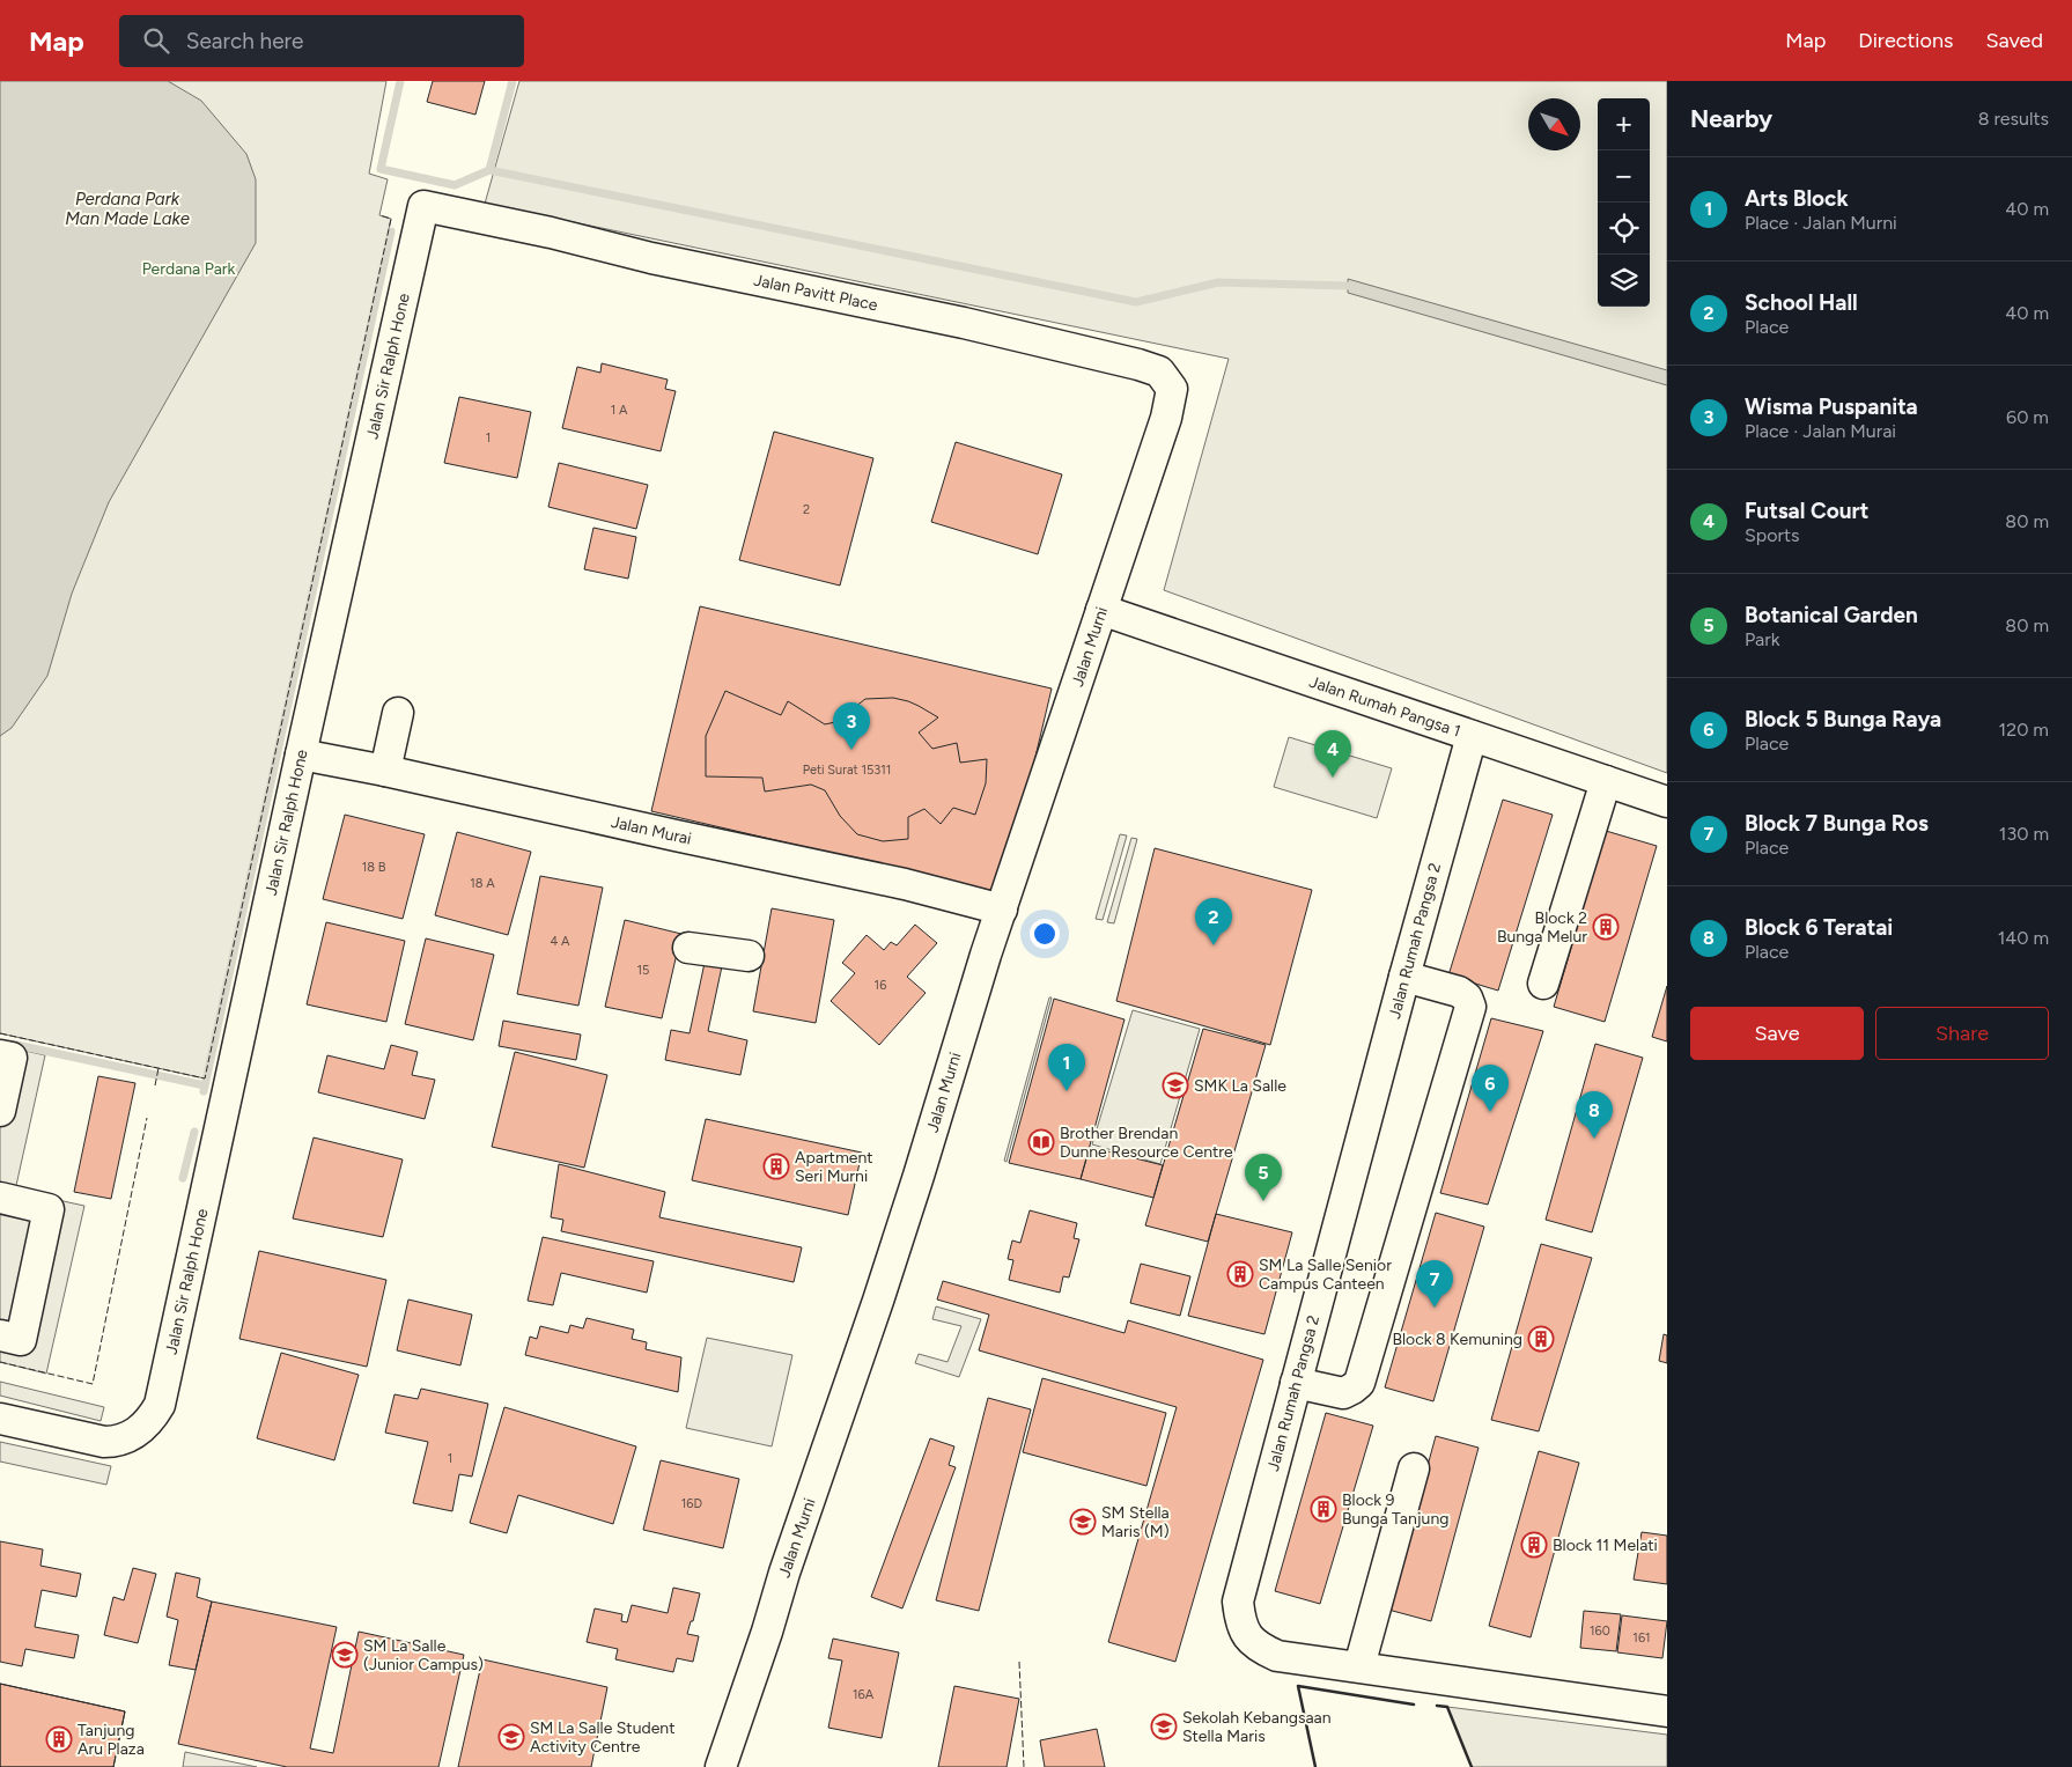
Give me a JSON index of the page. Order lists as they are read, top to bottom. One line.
{"streets":{"street":["Jalan Pavitt Place","Jalan Sir Ralph Hone","Jalan Murni","Jalan Rumah Pangsa 1","Jalan Murai","Jalan Rumah Pangsa 2"]},"crossings":[["Jalan Pavitt Place","Jalan Sir Ralph Hone"],["Jalan Pavitt Place","Jalan Murni"],["Jalan Sir Ralph Hone","Jalan Murai"],["Jalan Murni","Jalan Rumah Pangsa 1"],["Jalan Murni","Jalan Murai"],["Jalan Rumah Pangsa 1","Jalan Rumah Pangsa 2"]],"water":["Perdana Park Man Made Lake"],"parks":["Perdana Park"],"places":{"building":["Block 2 Bunga Melur","Apartment Seri Murni","SM La Salle Senior Campus Canteen","Block 8 Kemuning","Block 9 Bunga Tanjung","Block 11 Melati","Tanjung Aru Plaza"],"school or university":["SMK La Salle","SM Stella Maris (M)","SM La Salle (Junior Campus)","Sekolah Kebangsaan Stella Maris","SM La Salle Student Activity Centre"],"library":["Brother Brendan Dunne Resource Centre"]},"house_numbers":["1 A","1","2","Peti Surat 15311","18 B","18 A","4 A","15","16","1","16D","160","161","16A"],"north":"bottom right","page":{"header":"Map","search":"Search here","nav":["Map","Directions","Saved"],"heading":["Nearby","8 results"],"map_buttons":["+","−"],"list":[{"mark":"1","name":"Arts Block","note":"Place · Jalan Murni","value":"40 m"},{"mark":"2","name":"School Hall","note":"Place","value":"40 m"},{"mark":"3","name":"Wisma Puspanita","note":"Place · Jalan Murai","value":"60 m"},{"mark":"4","name":"Futsal Court","note":"Sports","value":"80 m"},{"mark":"5","name":"Botanical Garden","note":"Park","value":"80 m"},{"mark":"6","name":"Block 5 Bunga Raya","note":"Place","value":"120 m"},{"mark":"7","name":"Block 7 Bunga Ros","note":"Place","value":"130 m"},{"mark":"8","name":"Block 6 Teratai","note":"Place","value":"140 m"}],"pins":["3","4","2","1","6","8","5","7"],"buttons":["Save","Share"]}}
